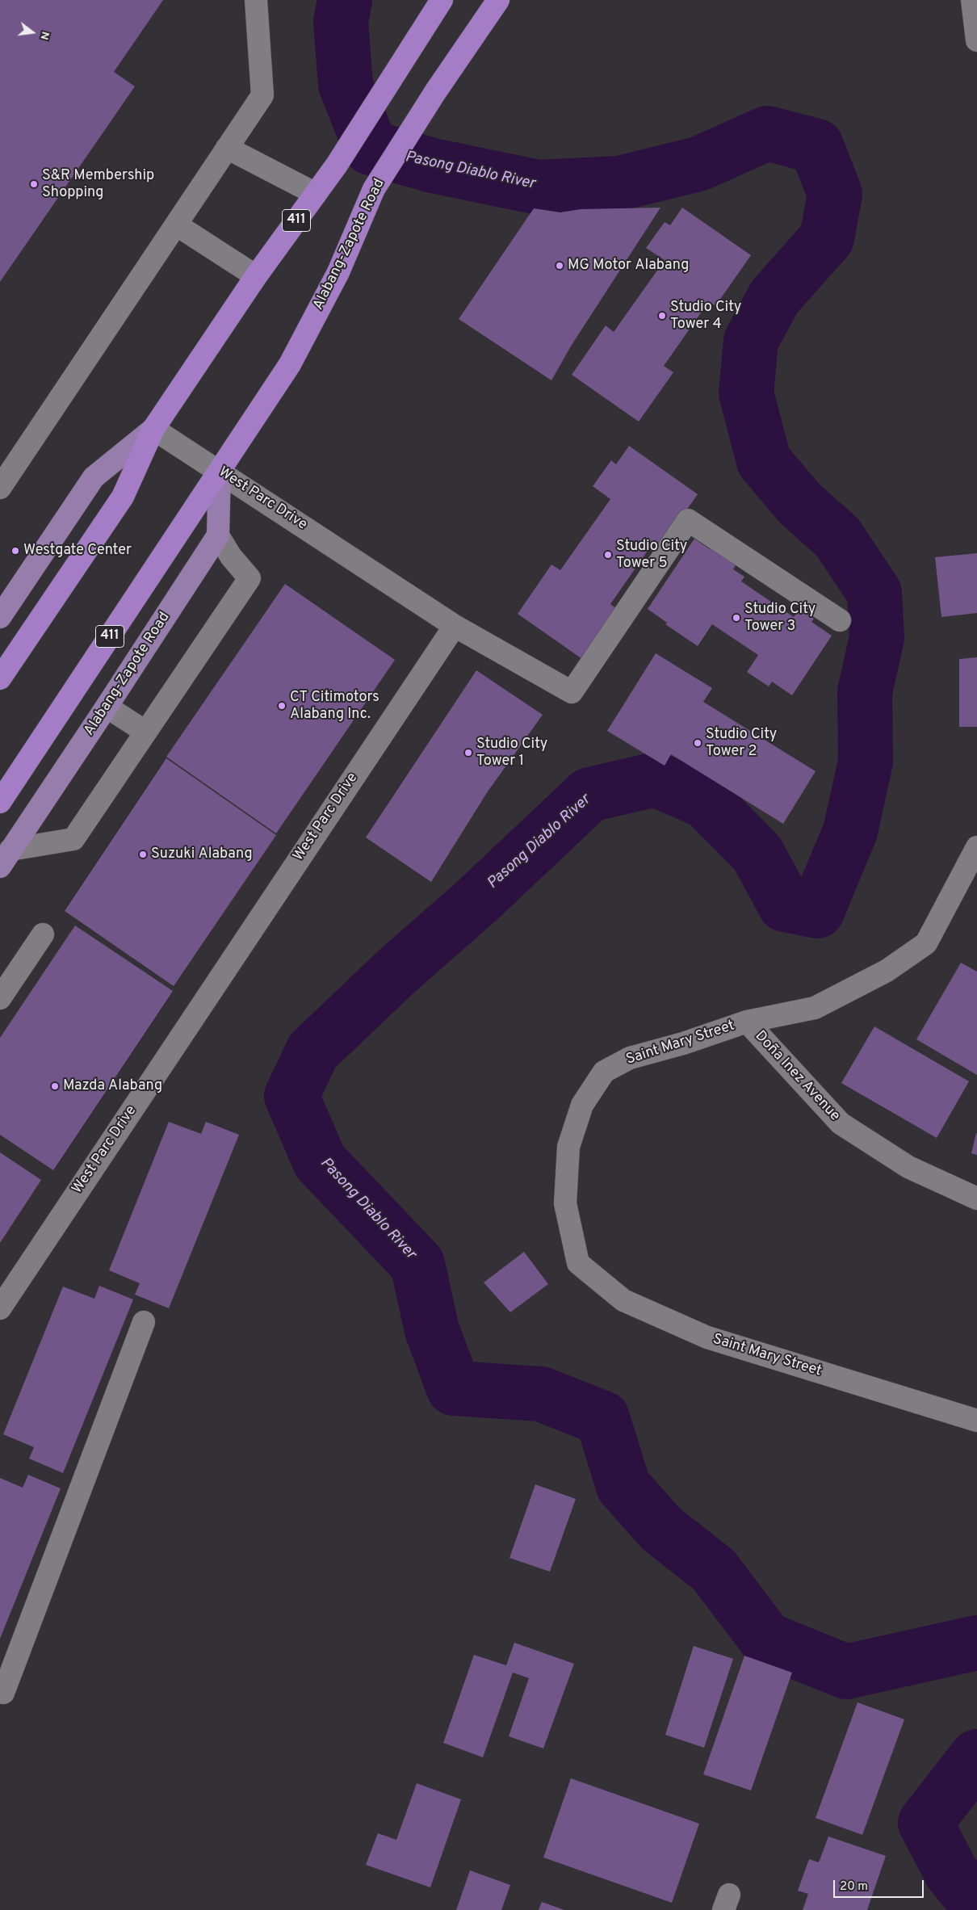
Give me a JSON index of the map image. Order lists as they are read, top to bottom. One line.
{"streets":{"highway":["411","Alabang-Zapote Road"],"street":["West Parc Drive","Saint Mary Street","Doña Inez Avenue"]},"crossings":[["411","West Parc Drive"],["Alabang-Zapote Road","West Parc Drive"],["Saint Mary Street","Doña Inez Avenue"]],"water":["Pasong Diablo River"],"places":["S&R Membership Shopping","MG Motor Alabang","Studio City Tower 4","Westgate Center","Studio City Tower 5","Studio City Tower 3","CT Citimotors Alabang Inc.","Studio City Tower 2","Studio City Tower 1","Suzuki Alabang","Mazda Alabang"],"scale_bar":"20 m","north":"right"}
